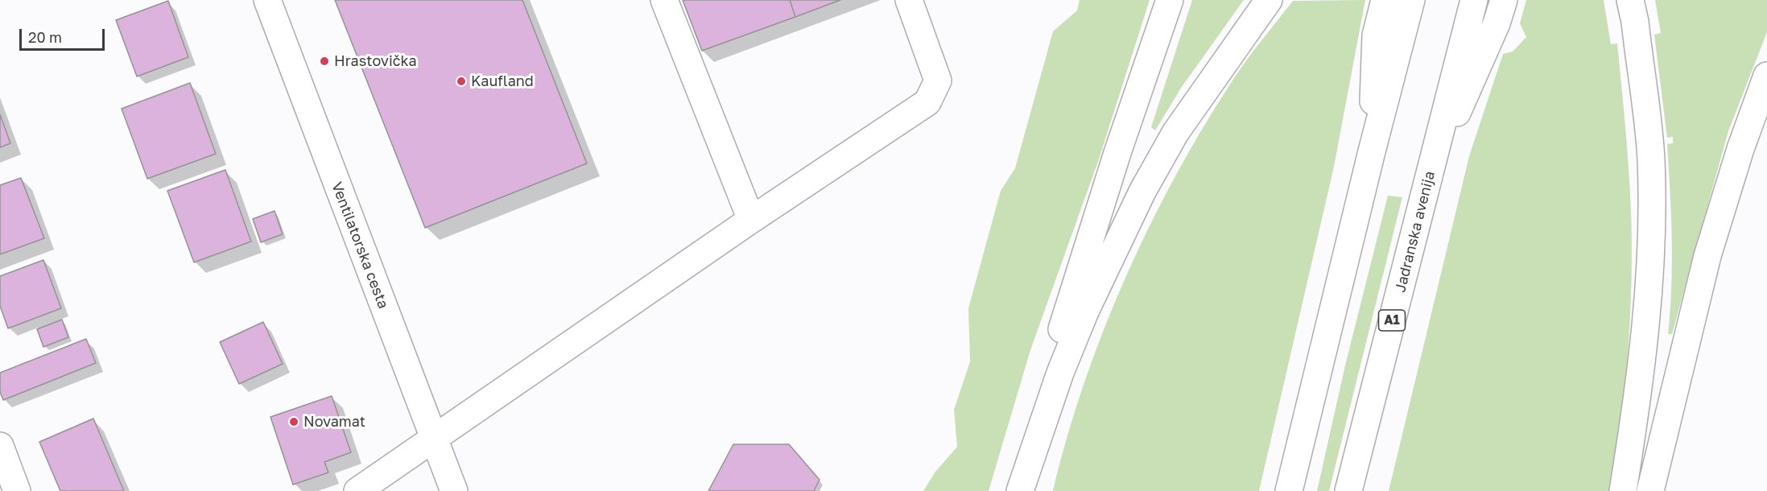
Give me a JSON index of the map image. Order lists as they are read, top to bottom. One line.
{"streets":{"main road":["Jadranska avenija","Ventilatorska cesta","A1"]},"places":["Hrastovička","Kaufland","Novamat"],"scale_bar":"20 m"}
